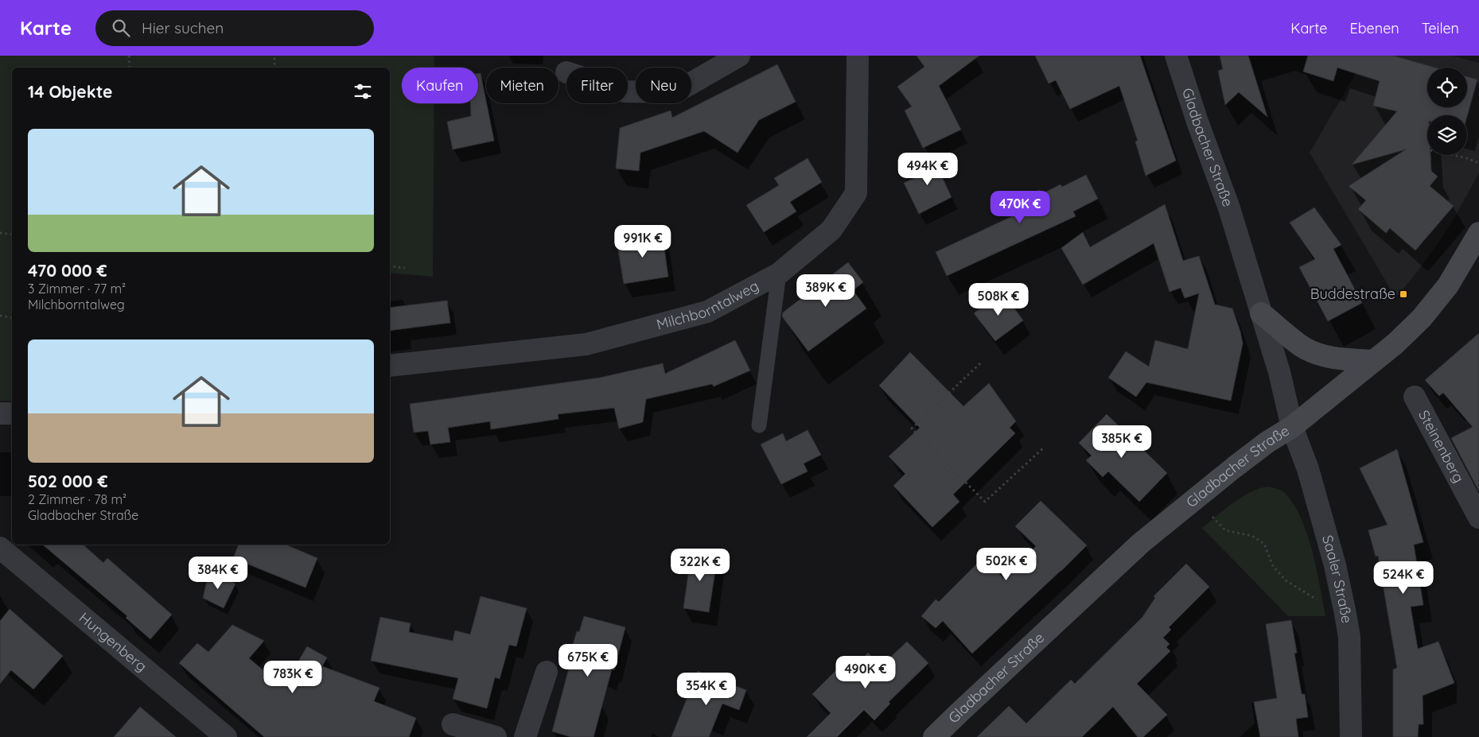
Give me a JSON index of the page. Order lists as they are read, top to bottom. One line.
{"streets":{"main road":["Gladbacher Straße"],"street":["Milchborntalweg","Steinenberg","Saaler Straße","Hungenberg"]},"crossings":[["Gladbacher Straße","Saaler Straße"]],"places":{"transit":["Buddestraße"]},"page":{"header":"Karte","search":"Hier suchen","nav":["Karte","Ebenen","Teilen"],"chip":["Kaufen","Mieten","Filter","Neu"],"heading":"14 Objekte","list":[{"name":"470 000 €","note":"3 Zimmer · 77 m² · Milchborntalweg"},{"name":"502 000 €","note":"2 Zimmer · 78 m² · Gladbacher Straße"}],"price":["494K €","470K €","991K €","389K €","508K €","385K €","502K €","322K €","384K €","524K €","675K €","490K €","783K €","354K €"]}}
